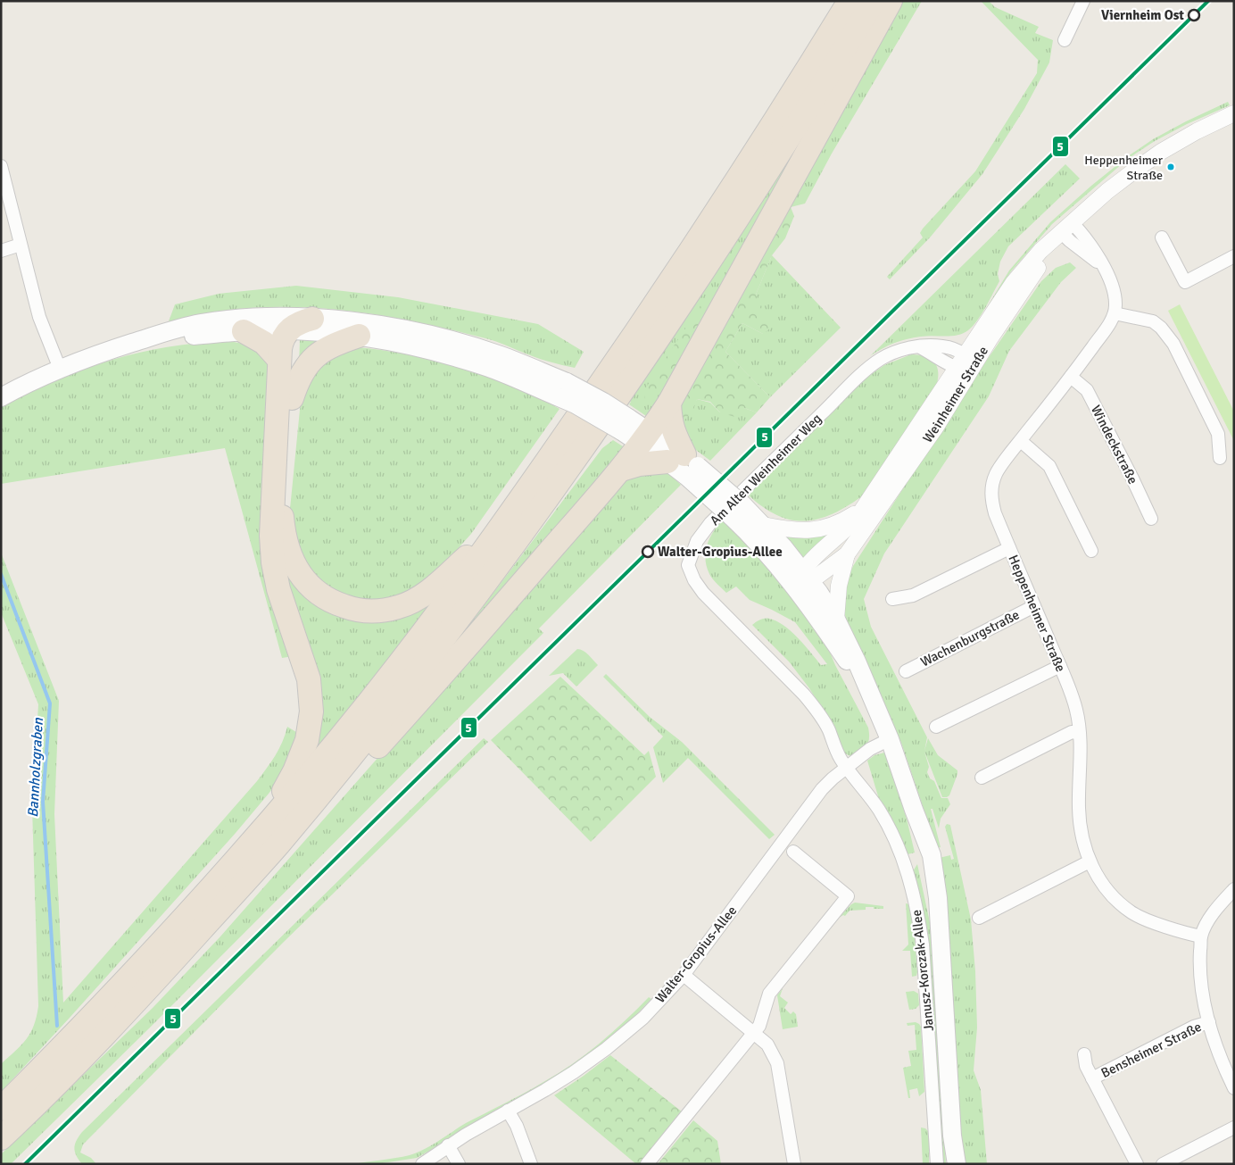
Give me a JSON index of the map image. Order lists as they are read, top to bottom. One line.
{"streets":{"street":["Weinheimer Straße","Windeckstraße","Am Alten Weinheimer Weg","Heppenheimer Straße","Wachenburgstraße","Walter-Gropius-Allee","Janusz-Korczak-Allee","Bensheimer Straße"]},"crossings":[["Weinheimer Straße","Am Alten Weinheimer Weg"],["Weinheimer Straße","Heppenheimer Straße"],["Windeckstraße","Heppenheimer Straße"],["Am Alten Weinheimer Weg","Walter-Gropius-Allee"],["Am Alten Weinheimer Weg","Janusz-Korczak-Allee"],["Heppenheimer Straße","Wachenburgstraße"],["Walter-Gropius-Allee","Janusz-Korczak-Allee"]],"water":["Bannholzgraben"],"places":["Viernheim Ost","Heppenheimer Straße","Walter-Gropius-Allee"],"lines":["transit line 5"]}
